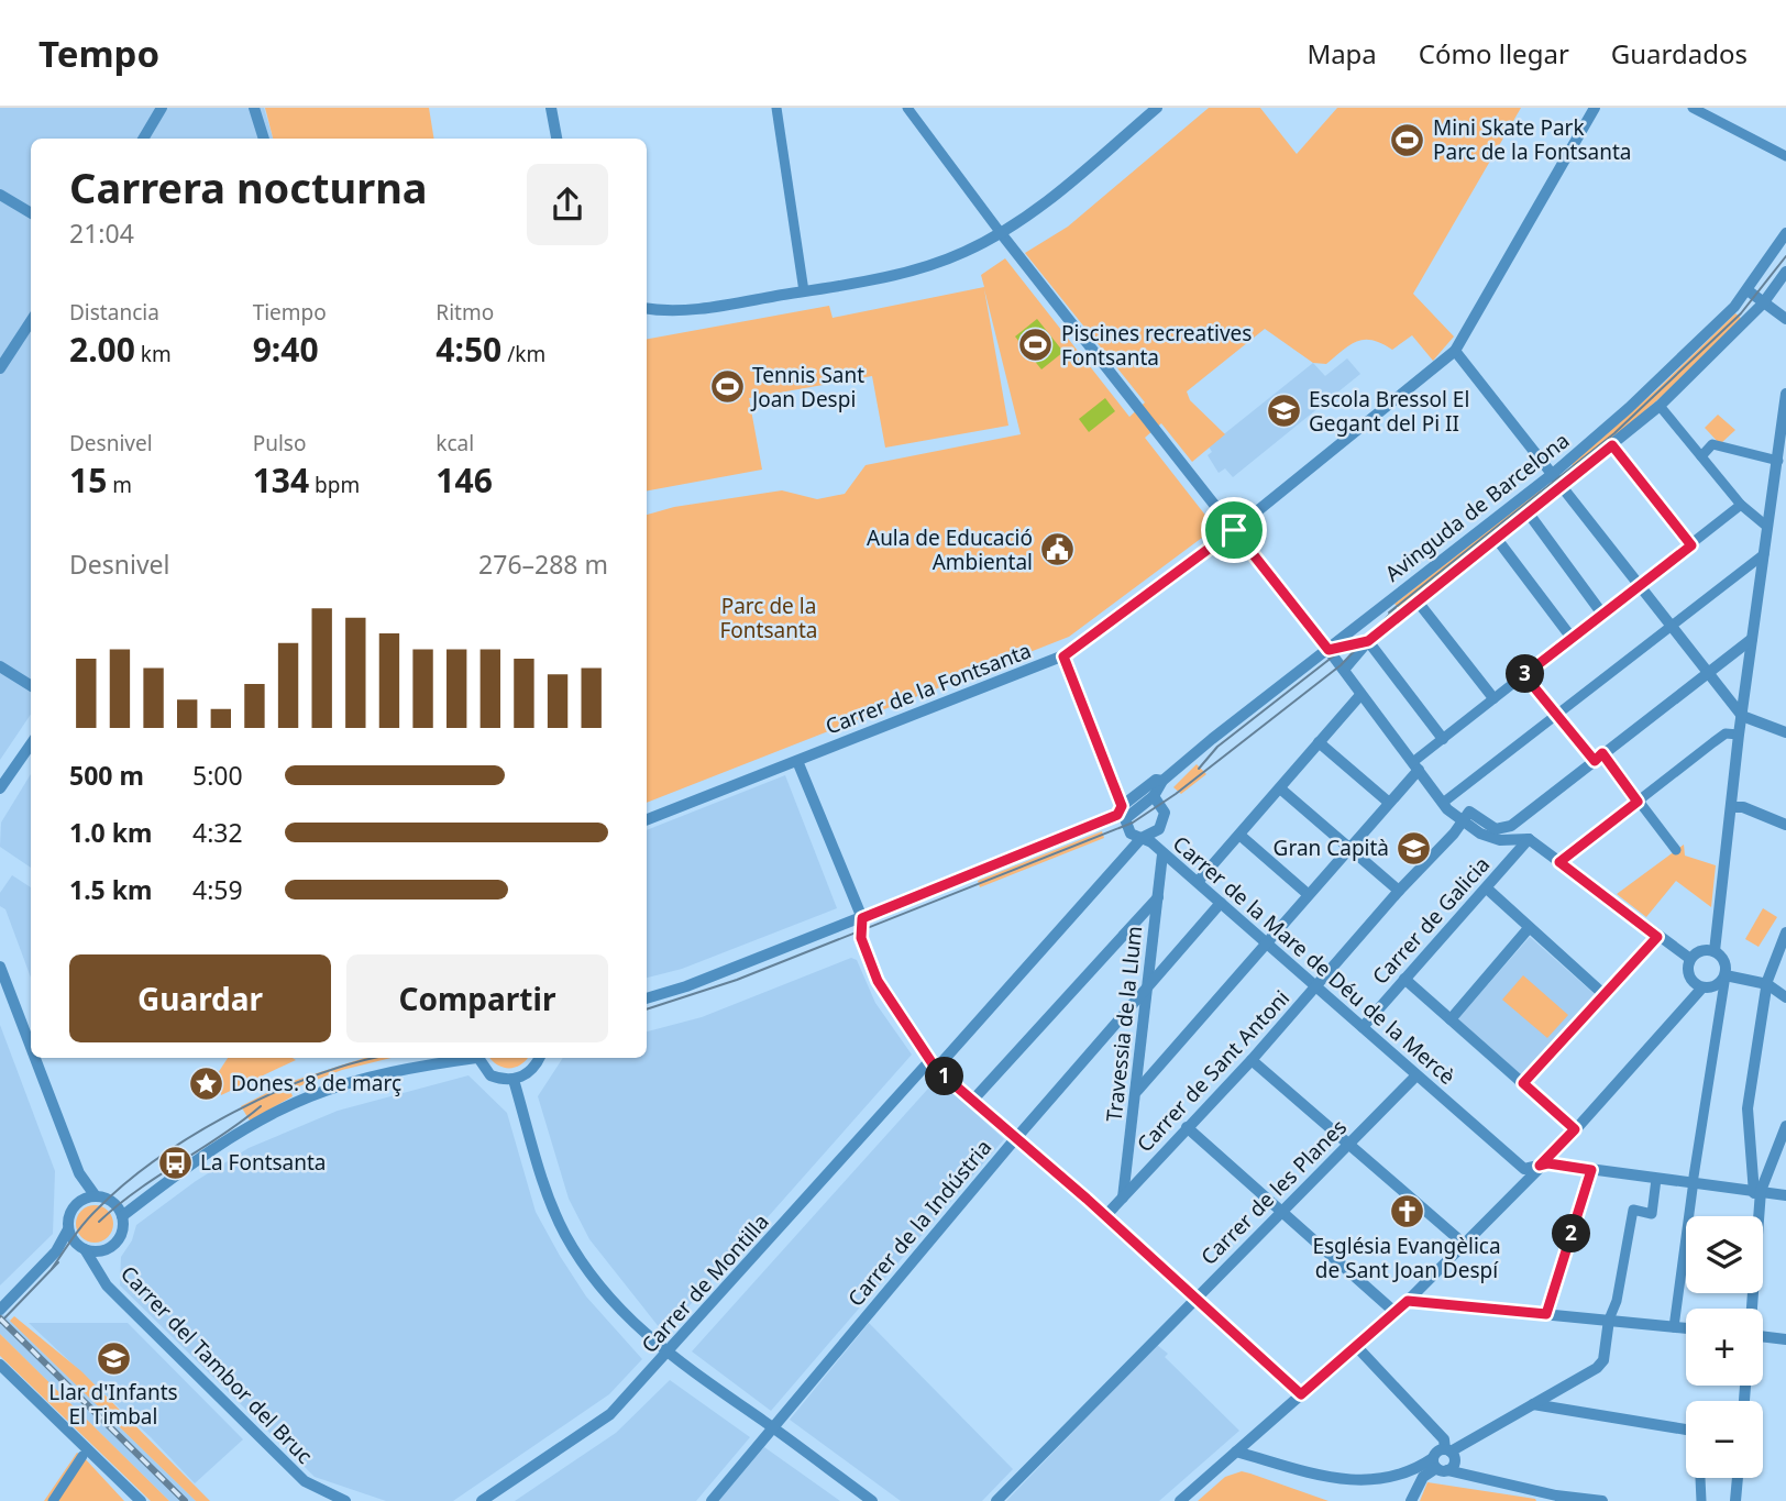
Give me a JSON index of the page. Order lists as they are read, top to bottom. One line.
{"streets":{"street":["Avinguda de Barcelona","Carrer de la Fontsanta","Carrer de Galicia","Carrer de la Mare de Déu de la Mercè","Travessia de la Llum","Carrer de Sant Antoni","Carrer de les Planes","Carrer de la Indústria","Carrer de Montilla","Carrer del Tambor del Bruc"]},"crossings":[["Avinguda de Barcelona","Carrer de la Mare de Déu de la Mercè"],["Avinguda de Barcelona","Carrer de Montilla"],["Carrer de la Fontsanta","Carrer de la Mare de Déu de la Mercè"],["Carrer de Galicia","Carrer de la Mare de Déu de la Mercè"],["Carrer de la Mare de Déu de la Mercè","Travessia de la Llum"],["Carrer de la Mare de Déu de la Mercè","Carrer de Sant Antoni"],["Carrer de la Mare de Déu de la Mercè","Carrer de les Planes"],["Carrer de la Mare de Déu de la Mercè","Carrer de la Indústria"],["Carrer de la Mare de Déu de la Mercè","Carrer de Montilla"],["Travessia de la Llum","Carrer de Sant Antoni"],["Travessia de la Llum","Carrer de la Indústria"]],"parks":["Parc de la Fontsanta"],"places":{"sports":["Mini Skate Park Parc de la Fontsanta","Piscines recreatives Fontsanta","Tennis Sant Joan Despi"],"school or university":["Escola Bressol El Gegant del Pi II","Gran Capità","Llar d'Infants El Timbal"],"public building":["Aula de Educació Ambiental"],"place":["Dones. 8 de març"],"bus stop":["La Fontsanta"],"church":["Església Evangèlica de Sant Joan Despí"]},"page":{"header":"Tempo","nav":["Mapa","Cómo llegar","Guardados"],"heading":["Carrera nocturna","21:04"],"stats":[["Distancia","2.00 km"],["Tiempo","9:40"],["Ritmo","4:50 /km"],["Desnivel","15 m"],["Pulso","134 bpm"],["kcal","146"]],"chart":["Desnivel","276–288 m"],"pins":["3","1","2"],"list":[{"name":"500 m","note":"5:00"},{"name":"1.0 km","note":"4:32"},{"name":"1.5 km","note":"4:59"}],"buttons":["Guardar","Compartir"],"map_buttons":["+","−"]}}
